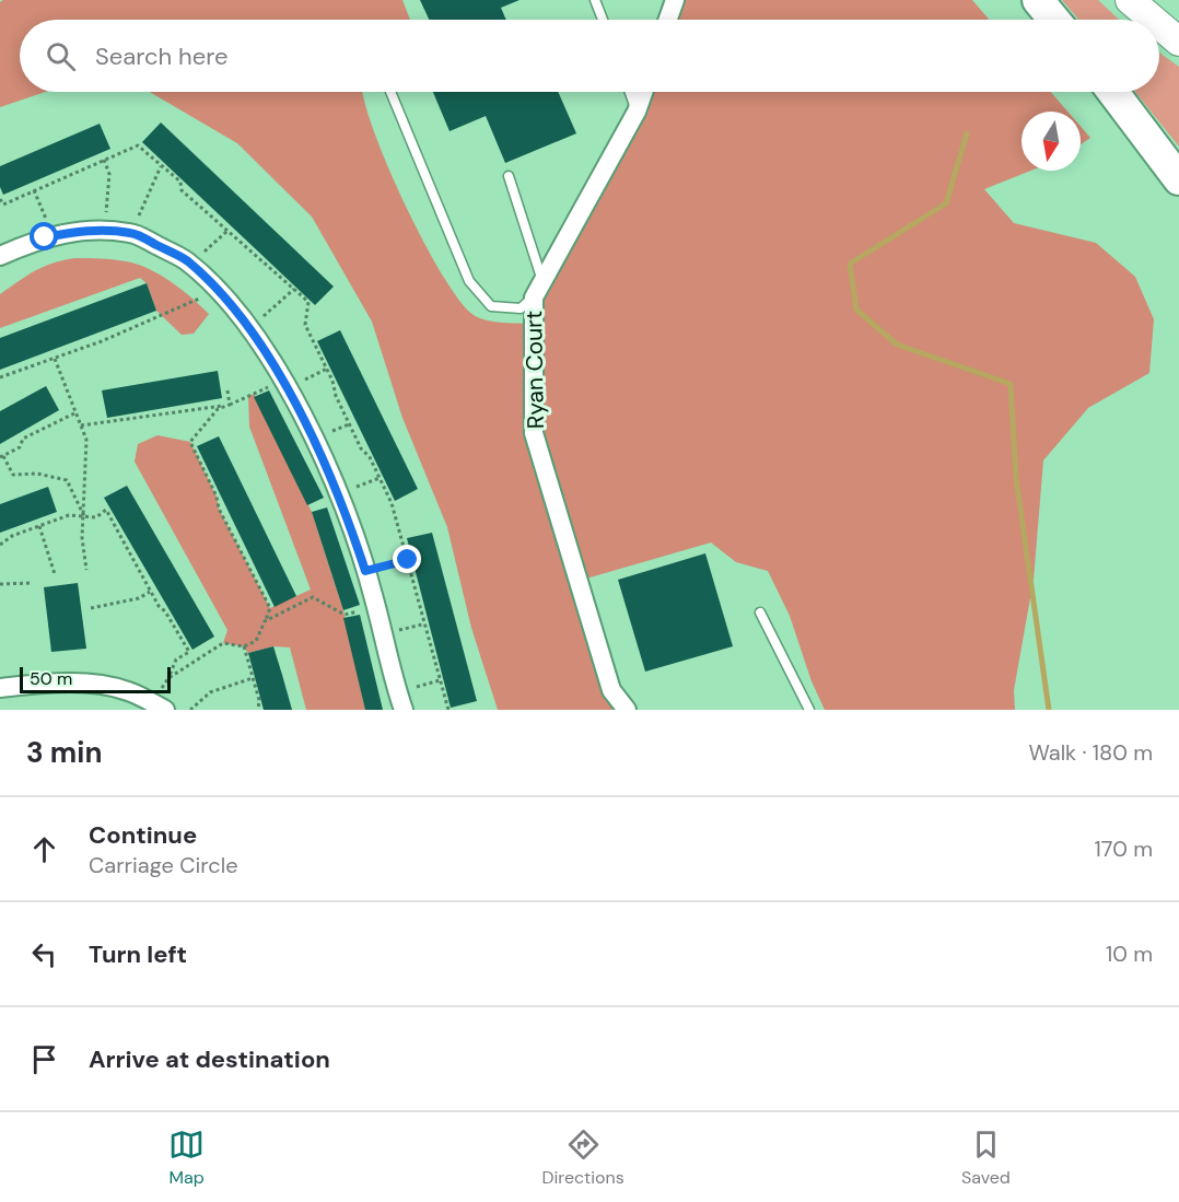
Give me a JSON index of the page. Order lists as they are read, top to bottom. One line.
{"streets":{"street":["Ryan Court"]},"scale_bar":"50 m","north":"bottom","page":{"search":"Search here","scale":"50 m","heading":["3 min","Walk · 180 m"],"list":[["Continue","Carriage Circle","170 m"],["Turn left","10 m"],"Arrive at destination"],"nav":["Map","Directions","Saved"]}}
